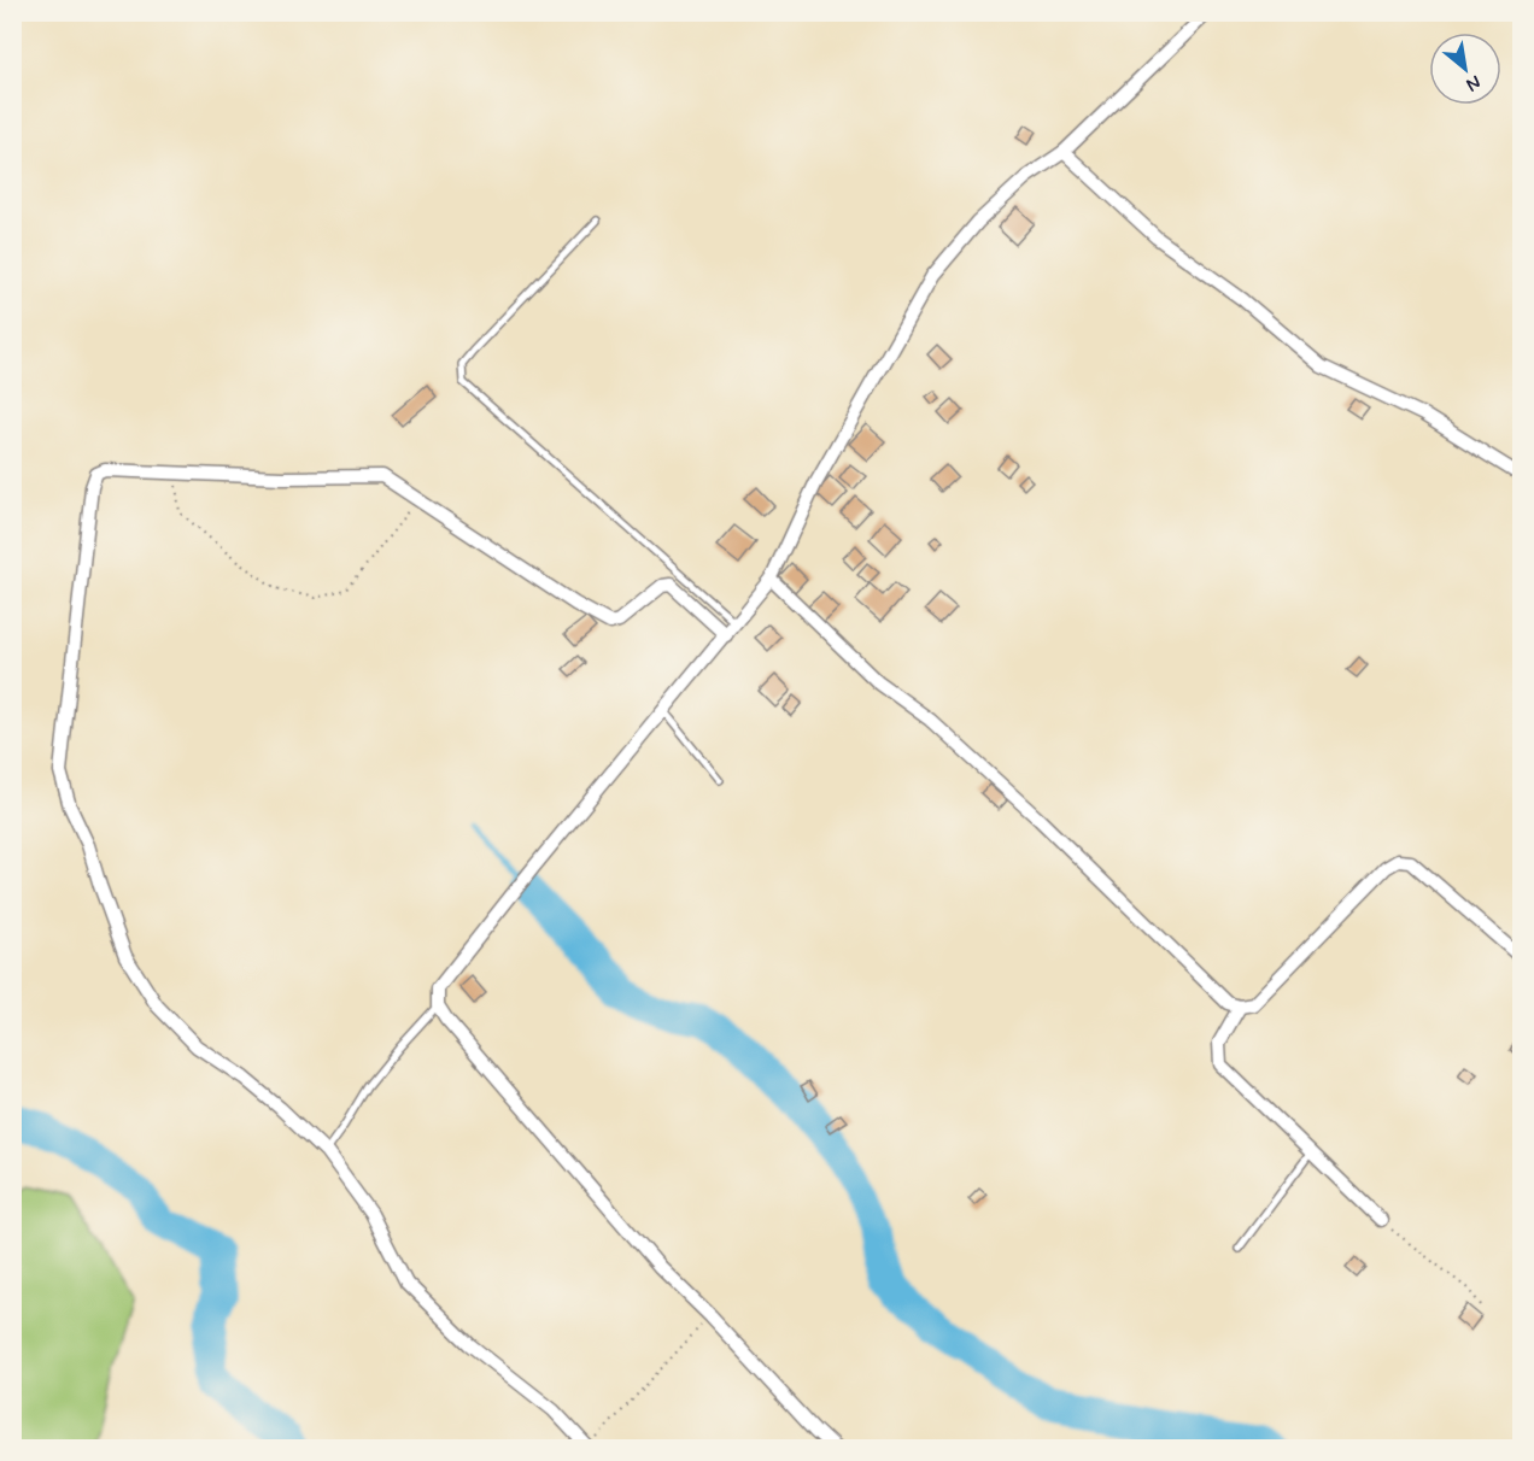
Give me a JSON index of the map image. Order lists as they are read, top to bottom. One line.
{"north":"bottom right"}
